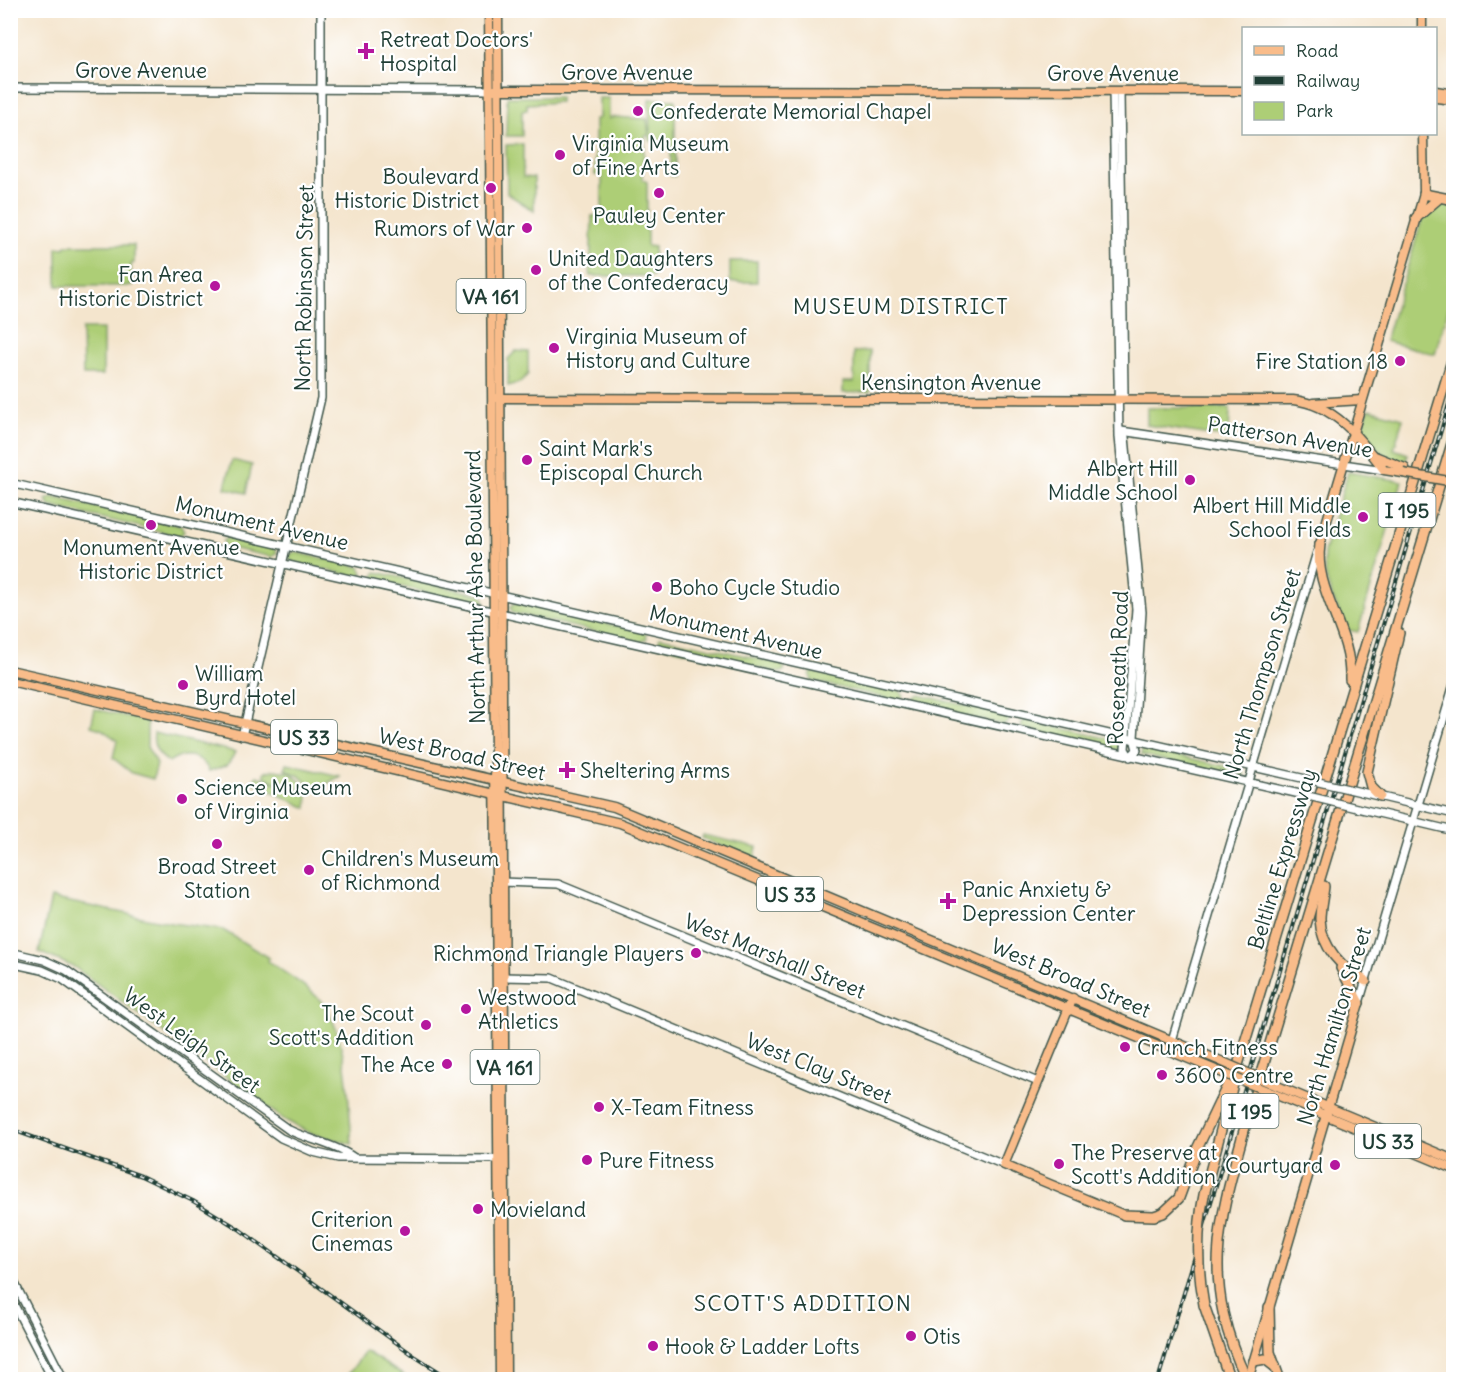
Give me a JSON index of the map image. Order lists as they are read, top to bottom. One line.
{"streets":{"highway":["I 195","Beltline Expressway"],"main road":["Grove Avenue","VA 161","Kensington Avenue","Patterson Avenue","North Arthur Ashe Boulevard","North Thompson Street","US 33","West Broad Street","North Hamilton Street","West Clay Street"],"street":["North Robinson Street","Monument Avenue","Roseneath Road","West Marshall Street","West Leigh Street"]},"crossings":[["Grove Avenue","North Robinson Street"],["Grove Avenue","North Arthur Ashe Boulevard"],["Grove Avenue","Roseneath Road"],["North Robinson Street","Monument Avenue"],["North Robinson Street","West Broad Street"],["Kensington Avenue","Patterson Avenue"],["Kensington Avenue","North Arthur Ashe Boulevard"],["Kensington Avenue","Roseneath Road"],["Kensington Avenue","North Thompson Street"],["Patterson Avenue","Roseneath Road"],["Patterson Avenue","North Thompson Street"],["Monument Avenue","North Arthur Ashe Boulevard"],["Monument Avenue","Roseneath Road"],["Monument Avenue","North Thompson Street"],["Monument Avenue","North Hamilton Street"],["North Arthur Ashe Boulevard","West Broad Street"],["North Arthur Ashe Boulevard","West Marshall Street"],["North Arthur Ashe Boulevard","West Leigh Street"],["North Arthur Ashe Boulevard","West Clay Street"],["North Thompson Street","West Broad Street"],["West Broad Street","North Hamilton Street"],["Beltline Expressway","North Hamilton Street"]],"districts":["MUSEUM DISTRICT","SCOTT'S ADDITION"],"places":{"health":["Retreat Doctors' Hospital","Sheltering Arms","Panic Anxiety & Depression Center"],"other":["Confederate Memorial Chapel","Virginia Museum of Fine Arts","Boulevard Historic District","Pauley Center","Rumors of War","United Daughters of the Confederacy","Fan Area Historic District","Virginia Museum of History and Culture","Fire Station 18","Saint Mark's Episcopal Church","Albert Hill Middle School","Albert Hill Middle School Fields","Monument Avenue Historic District","Boho Cycle Studio","William Byrd Hotel","Science Museum of Virginia","Broad Street Station","Children's Museum of Richmond","Richmond Triangle Players","Westwood Athletics","The Scout Scott's Addition","Crunch Fitness","The Ace","3600 Centre","X-Team Fitness","Pure Fitness","The Preserve at Scott's Addition","Courtyard","Movieland","Criterion Cinemas","Otis","Hook & Ladder Lofts"]},"legend":["Road","Railway","Park"]}
